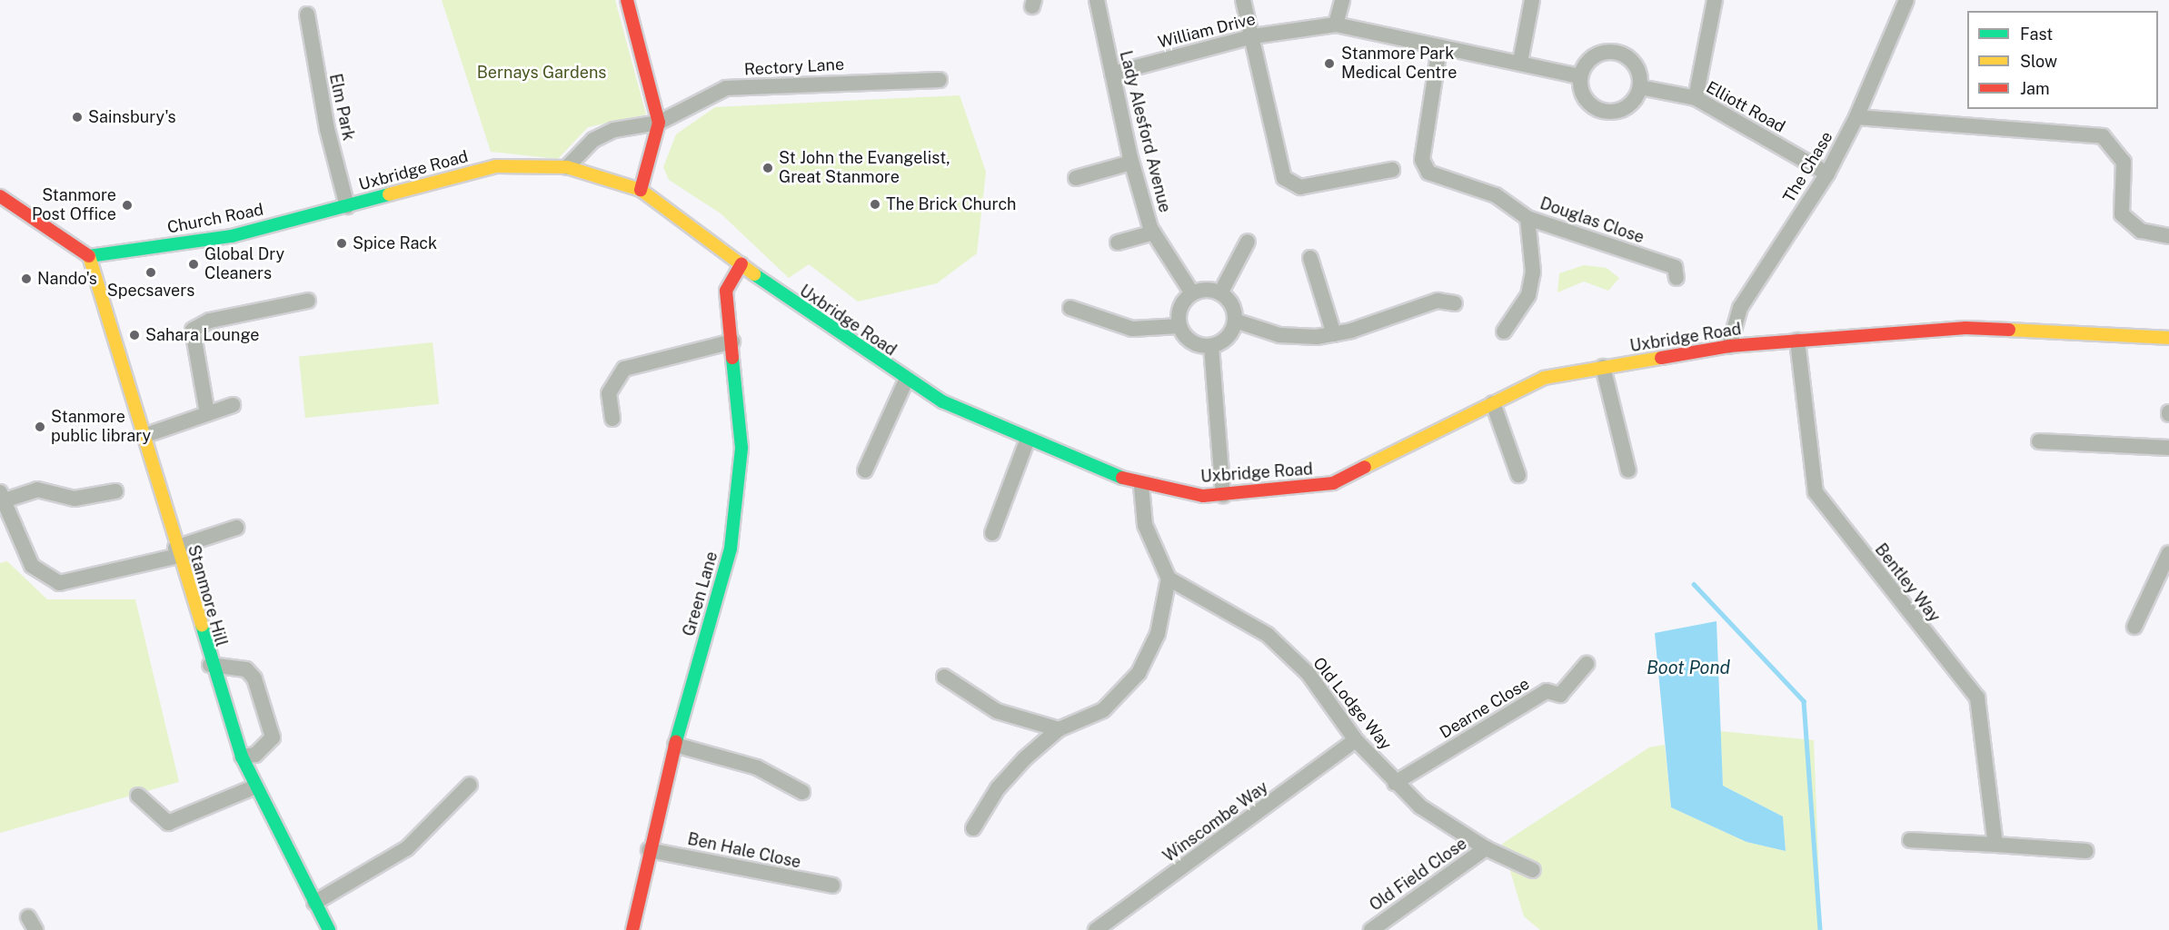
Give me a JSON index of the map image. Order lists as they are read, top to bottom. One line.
{"streets":{"main road":["Uxbridge Road","Church Road","Green Lane","Stanmore Hill"],"street":["William Drive","Rectory Lane","Elm Park","Elliott Road","Lady Alesford Avenue","The Chase","Douglas Close","Bentley Way","Old Lodge Way","Dearne Close","Winscombe Way","Ben Hale Close","Old Field Close"]},"crossings":[["William Drive","Lady Alesford Avenue"],["William Drive","Douglas Close"],["Rectory Lane","Uxbridge Road"],["Elm Park","Uxbridge Road"],["Elm Park","Church Road"],["Elliott Road","The Chase"],["The Chase","Uxbridge Road"],["Uxbridge Road","Church Road"],["Uxbridge Road","Bentley Way"],["Uxbridge Road","Green Lane"],["Church Road","Stanmore Hill"],["Green Lane","Ben Hale Close"],["Old Lodge Way","Dearne Close"],["Old Lodge Way","Winscombe Way"],["Old Lodge Way","Old Field Close"]],"water":["Boot Pond"],"parks":["Bernays Gardens"],"places":["Stanmore Park Medical Centre","Sainsbury's","St John the Evangelist, Great Stanmore","The Brick Church","Stanmore Post Office","Spice Rack","Global Dry Cleaners","Specsavers","Nando's","Sahara Lounge","Stanmore public library"],"legend":["Fast","Slow","Jam"]}
